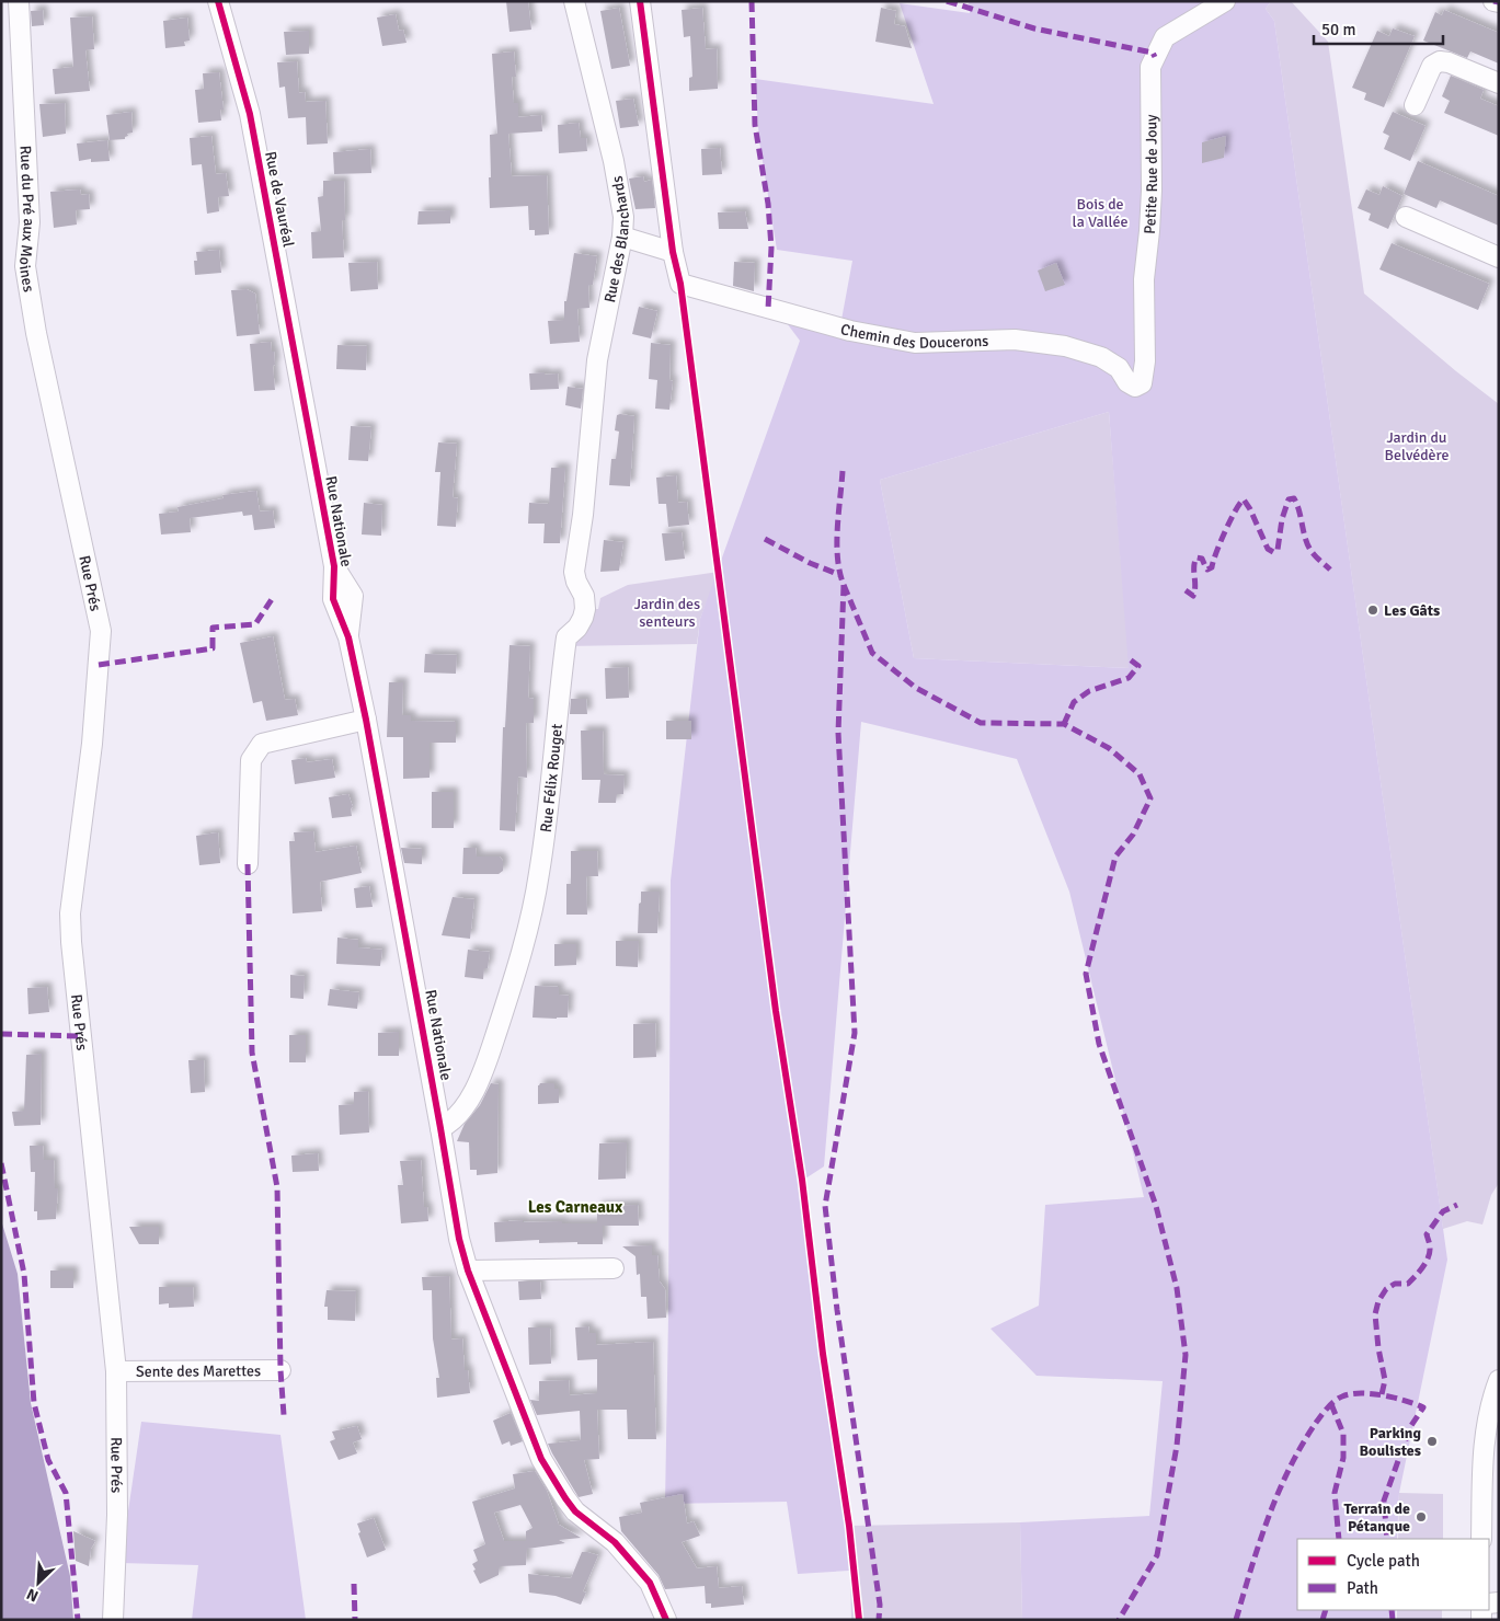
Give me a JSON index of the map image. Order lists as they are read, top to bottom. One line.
{"streets":{"street":["Petite Rue de Jouy","Rue de Vauréal","Rue du Pré aux Moines","Rue des Blanchards","Chemin des Doucerons","Rue Nationale","Rue Prés","Rue Félix Rouget","Sente des Marettes"]},"crossings":[["Petite Rue de Jouy","Chemin des Doucerons"],["Rue de Vauréal","Rue Nationale"],["Rue du Pré aux Moines","Rue Prés"],["Rue des Blanchards","Chemin des Doucerons"],["Rue des Blanchards","Rue Félix Rouget"],["Rue Nationale","Rue Félix Rouget"],["Rue Prés","Sente des Marettes"]],"districts":["Les Carneaux"],"parks":["Bois de la Vallée","Jardin du Belvédère","Jardin des senteurs"],"places":["Les Gâts","Parking Boulistes","Terrain de Pétanque"],"legend":["Cycle path","Path"],"scale_bar":"50 m","north":"bottom left"}
